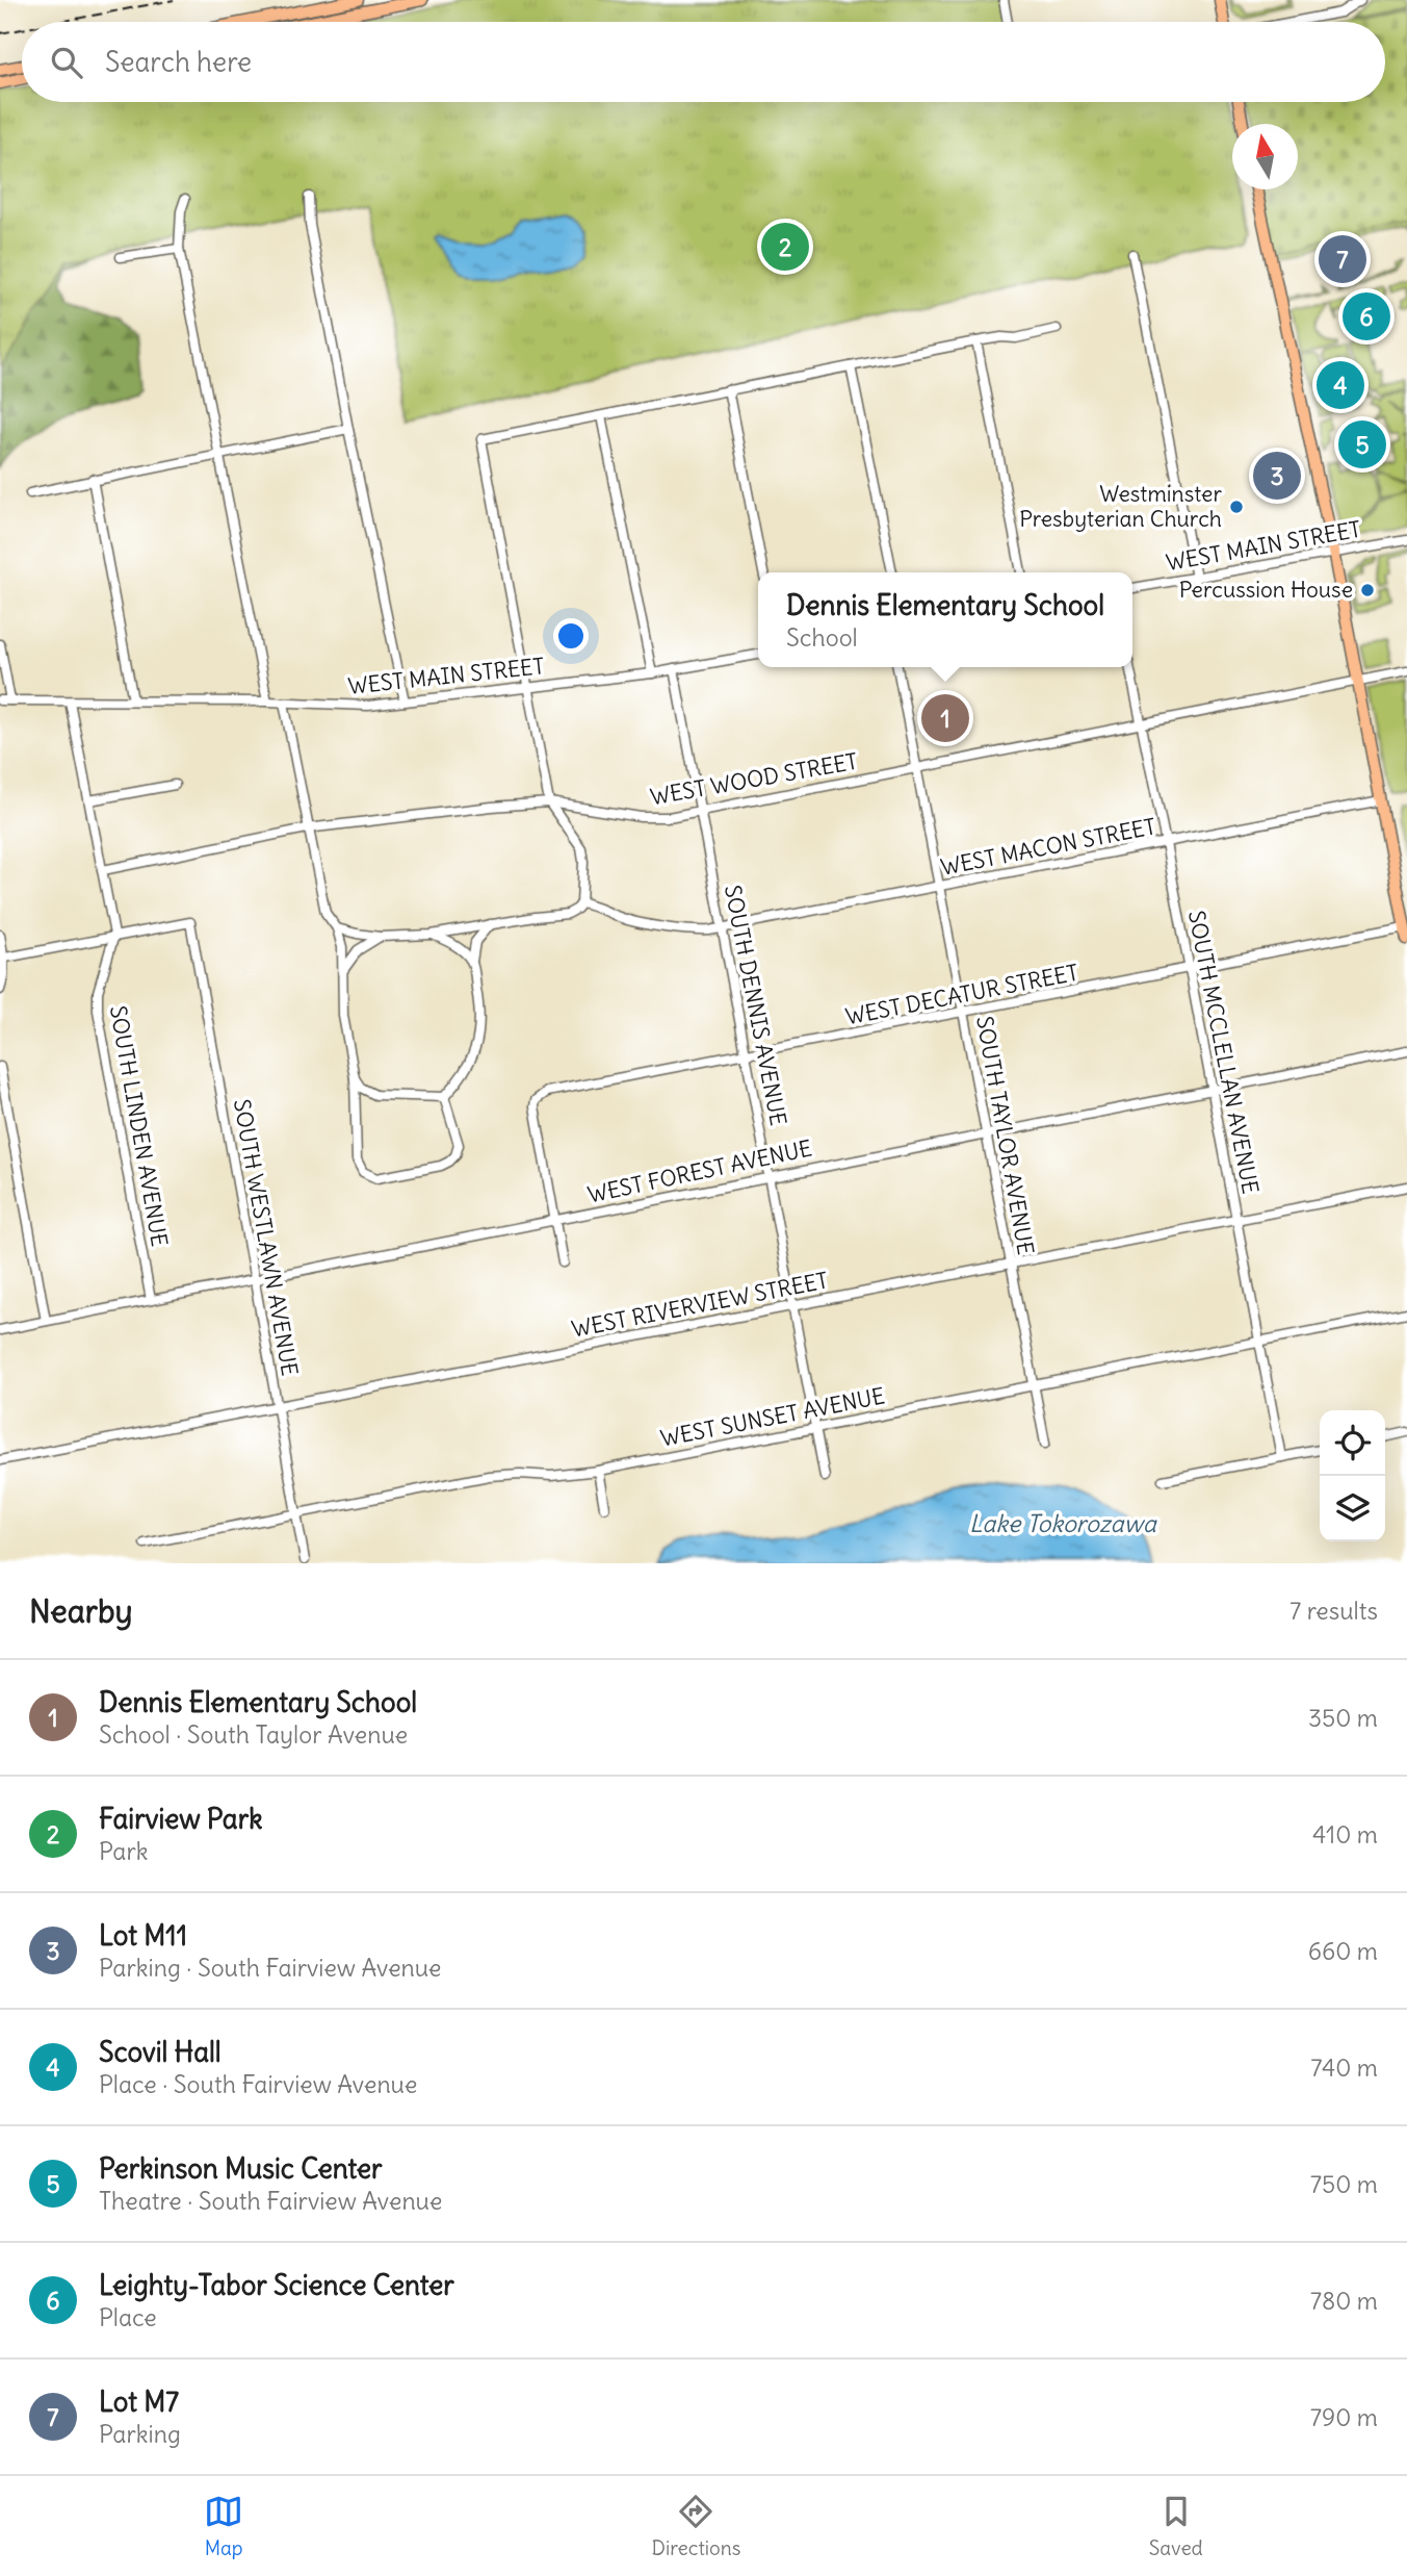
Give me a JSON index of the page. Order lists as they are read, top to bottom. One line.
{"streets":{"street":["WEST MAIN STREET","WEST WOOD STREET","WEST MACON STREET","WEST DECATUR STREET","SOUTH DENNIS AVENUE","SOUTH MCCLELLAN AVENUE","SOUTH LINDEN AVENUE","SOUTH TAYLOR AVENUE","WEST FOREST AVENUE","SOUTH WESTLAWN AVENUE","WEST RIVERVIEW STREET","WEST SUNSET AVENUE"]},"crossings":[["WEST MAIN STREET","SOUTH DENNIS AVENUE"],["WEST MAIN STREET","SOUTH LINDEN AVENUE"],["WEST WOOD STREET","SOUTH DENNIS AVENUE"],["WEST WOOD STREET","SOUTH MCCLELLAN AVENUE"],["WEST WOOD STREET","SOUTH LINDEN AVENUE"],["WEST WOOD STREET","SOUTH TAYLOR AVENUE"],["WEST MACON STREET","SOUTH DENNIS AVENUE"],["WEST MACON STREET","SOUTH MCCLELLAN AVENUE"],["WEST MACON STREET","SOUTH TAYLOR AVENUE"],["WEST DECATUR STREET","SOUTH DENNIS AVENUE"],["WEST DECATUR STREET","SOUTH MCCLELLAN AVENUE"],["WEST DECATUR STREET","SOUTH TAYLOR AVENUE"],["WEST DECATUR STREET","WEST FOREST AVENUE"],["SOUTH DENNIS AVENUE","WEST FOREST AVENUE"],["SOUTH DENNIS AVENUE","WEST RIVERVIEW STREET"],["SOUTH DENNIS AVENUE","WEST SUNSET AVENUE"],["SOUTH MCCLELLAN AVENUE","WEST FOREST AVENUE"],["SOUTH MCCLELLAN AVENUE","WEST RIVERVIEW STREET"],["SOUTH MCCLELLAN AVENUE","WEST SUNSET AVENUE"],["SOUTH LINDEN AVENUE","WEST FOREST AVENUE"],["SOUTH LINDEN AVENUE","SOUTH WESTLAWN AVENUE"],["SOUTH TAYLOR AVENUE","WEST FOREST AVENUE"],["SOUTH TAYLOR AVENUE","WEST RIVERVIEW STREET"],["SOUTH TAYLOR AVENUE","WEST SUNSET AVENUE"],["WEST FOREST AVENUE","SOUTH WESTLAWN AVENUE"],["SOUTH WESTLAWN AVENUE","WEST RIVERVIEW STREET"],["SOUTH WESTLAWN AVENUE","WEST SUNSET AVENUE"]],"water":["Lake Tokorozawa"],"places":["Westminster Presbyterian Church","Percussion House"],"north":"top","page":{"search":"Search here","pins":["2","7","6","4","5","3","1"],"popup":["Dennis Elementary School","School"],"heading":["Nearby","7 results"],"list":[{"mark":"1","name":"Dennis Elementary School","note":"School · South Taylor Avenue","value":"350 m"},{"mark":"2","name":"Fairview Park","note":"Park","value":"410 m"},{"mark":"3","name":"Lot M11","note":"Parking · South Fairview Avenue","value":"660 m"},{"mark":"4","name":"Scovil Hall","note":"Place · South Fairview Avenue","value":"740 m"},{"mark":"5","name":"Perkinson Music Center","note":"Theatre · South Fairview Avenue","value":"750 m"},{"mark":"6","name":"Leighty-Tabor Science Center","note":"Place","value":"780 m"},{"mark":"7","name":"Lot M7","note":"Parking","value":"790 m"}],"nav":["Map","Directions","Saved"]}}
